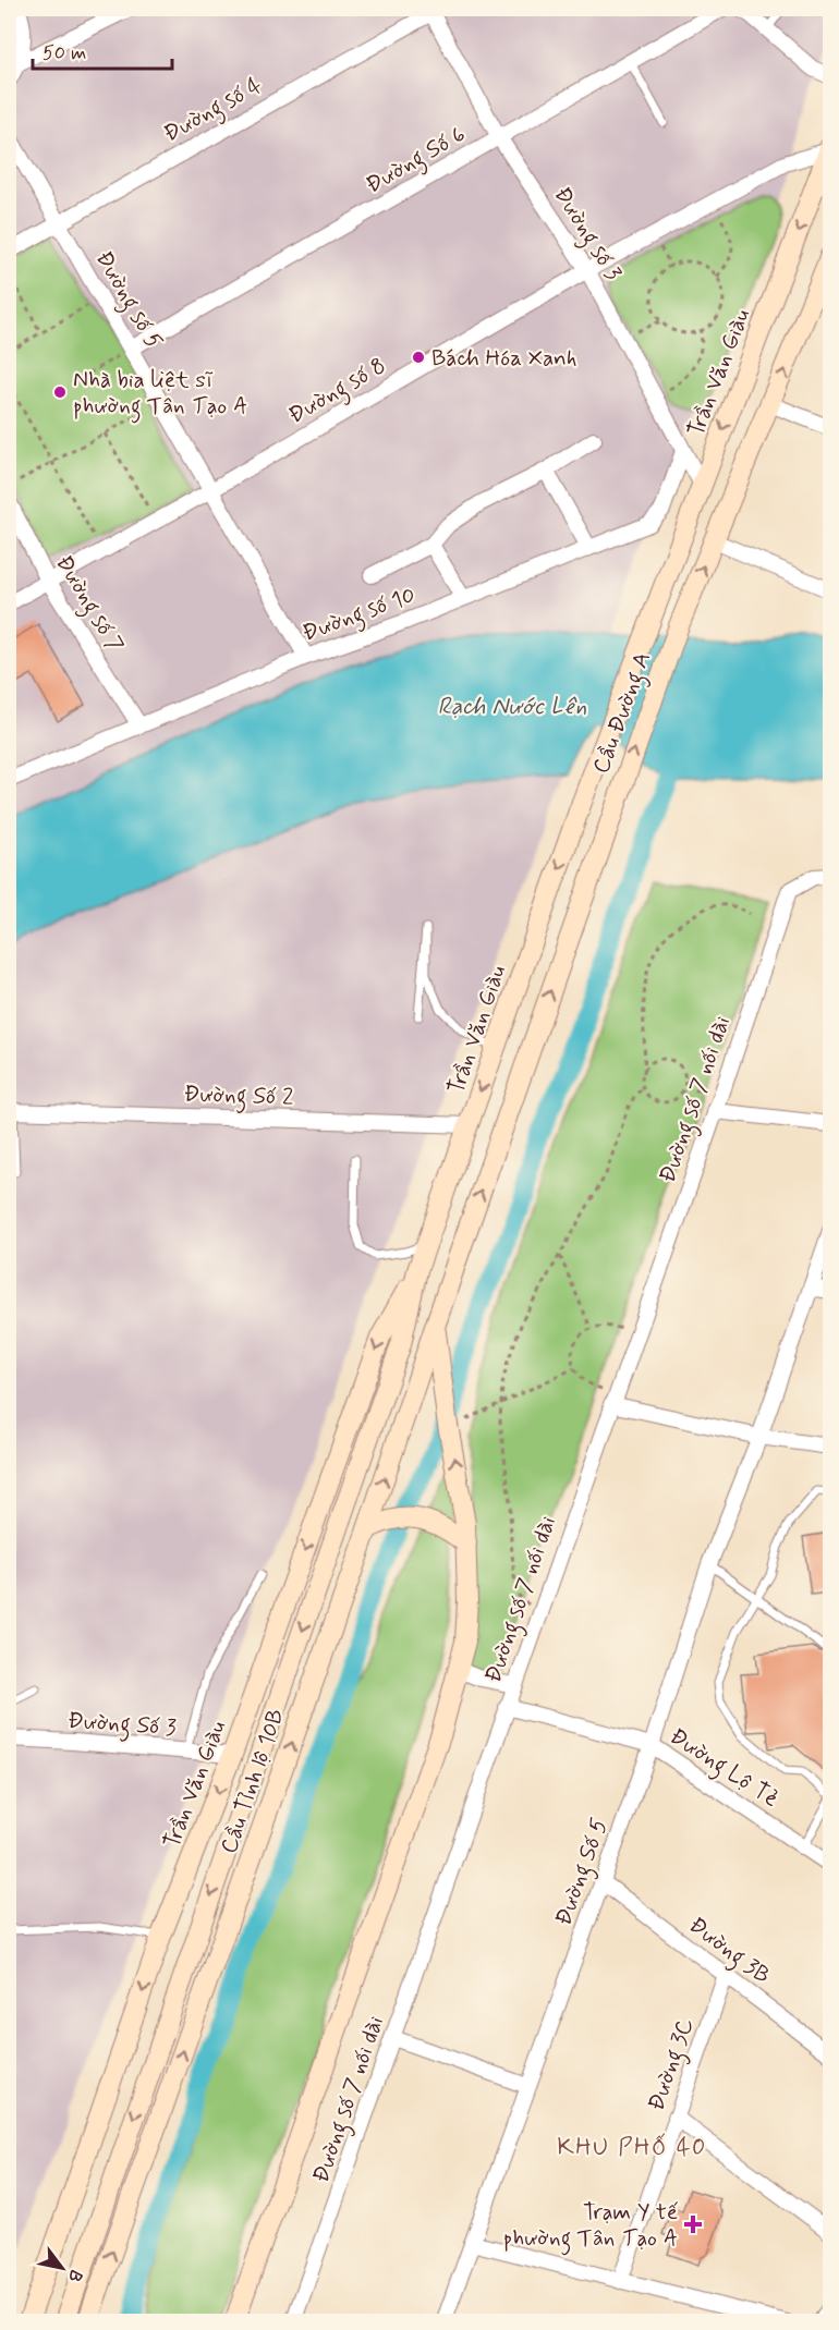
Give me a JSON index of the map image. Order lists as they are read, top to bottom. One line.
{"streets":{"main road":["Trần Văn Giàu","Cầu Đường A","Cầu Tỉnh lộ 10B"],"street":["Đường số 4","Đường Số 6","Đường số 3","Đường số 5","Đường số 8","Đường số 7","Đường số 10","Đường Số 2","Đường số 7 nối dài","Đường Số 3","Đường Lộ Tẻ","Đường Số 5","Đường 3B","Đường 3C"]},"crossings":[["Đường số 4","Đường số 3"],["Đường số 4","Đường số 5"],["Đường Số 6","Đường số 3"],["Đường Số 6","Đường số 5"],["Đường số 3","Trần Văn Giàu"],["Đường số 3","Đường số 8"],["Đường số 3","Đường số 10"],["Đường số 5","Đường số 8"],["Đường số 5","Đường số 10"],["Trần Văn Giàu","Đường số 8"],["Trần Văn Giàu","Cầu Đường A"],["Trần Văn Giàu","Đường Số 2"],["Trần Văn Giàu","Đường Số 3"],["Trần Văn Giàu","Cầu Tỉnh lộ 10B"],["Đường số 8","Đường số 7"],["Đường số 7","Đường số 10"],["Cầu Đường A","Cầu Tỉnh lộ 10B"],["Đường số 7 nối dài","Đường Lộ Tẻ"],["Đường Lộ Tẻ","Đường Số 5"],["Đường Số 5","Đường 3B"],["Đường 3B","Đường 3C"]],"one_way":["Trần Văn Giàu","Cầu Đường A"],"districts":["KHU PHỐ 40"],"water":["Rạch Nước Lên"],"places":{"other":["Bách Hóa Xanh","Nhà bia liệt sĩ phường Tân Tạo A"],"health":["Trạm Y tế phường Tân Tạo A"]},"scale_bar":"50 m","north":"bottom right"}
